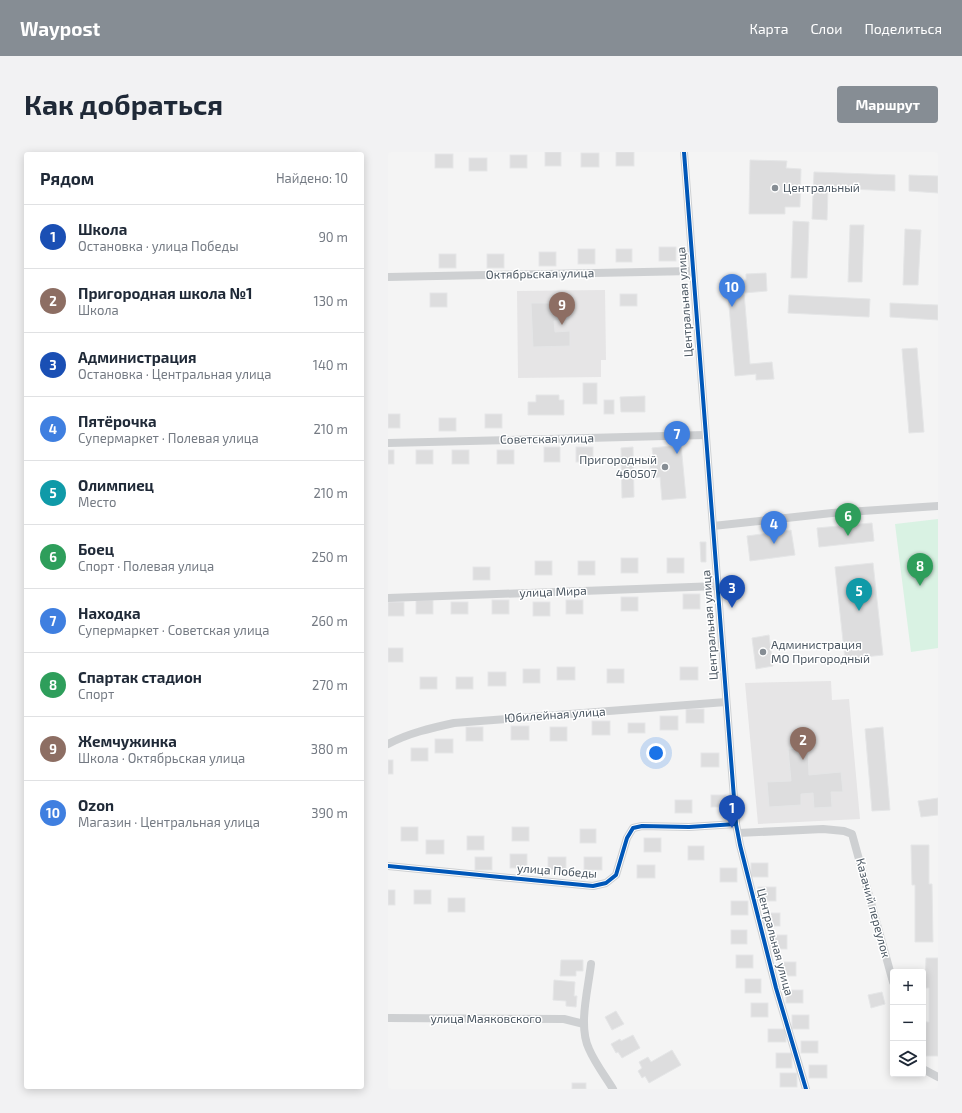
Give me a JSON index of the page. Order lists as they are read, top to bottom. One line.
{"streets":{"street":["Октябрьская улица","Центральная улица","Советская улица","улица Мира","Юбилейная улица","улица Победы","Казачий переулок","улица Маяковского"]},"crossings":[["Октябрьская улица","Центральная улица"],["Центральная улица","Советская улица"],["Центральная улица","улица Мира"],["Центральная улица","Юбилейная улица"],["Центральная улица","улица Победы"],["Центральная улица","Казачий переулок"]],"places":["Центральный","Пригородный 460507","Администрация МО Пригородный"],"page":{"header":"Waypost","nav":["Карта","Слои","Поделиться"],"buttons":"Маршрут","title":"Как добраться","heading":["Рядом","Найдено: 10"],"list":[{"mark":"1","name":"Школа","note":"Остановка · улица Победы","value":"90 m"},{"mark":"2","name":"Пригородная школа №1","note":"Школа","value":"130 m"},{"mark":"3","name":"Администрация","note":"Остановка · Центральная улица","value":"140 m"},{"mark":"4","name":"Пятёрочка","note":"Супермаркет · Полевая улица","value":"210 m"},{"mark":"5","name":"Олимпиец","note":"Место","value":"210 m"},{"mark":"6","name":"Боец","note":"Спорт · Полевая улица","value":"250 m"},{"mark":"7","name":"Находка","note":"Супермаркет · Советская улица","value":"260 m"},{"mark":"8","name":"Спартак стадион","note":"Спорт","value":"270 m"},{"mark":"9","name":"Жемчужинка","note":"Школа · Октябрьская улица","value":"380 m"},{"mark":"10","name":"Ozon","note":"Магазин · Центральная улица","value":"390 m"}],"pins":["10","9","7","6","4","8","3","5","2","1"],"map_buttons":["+","−"]}}
